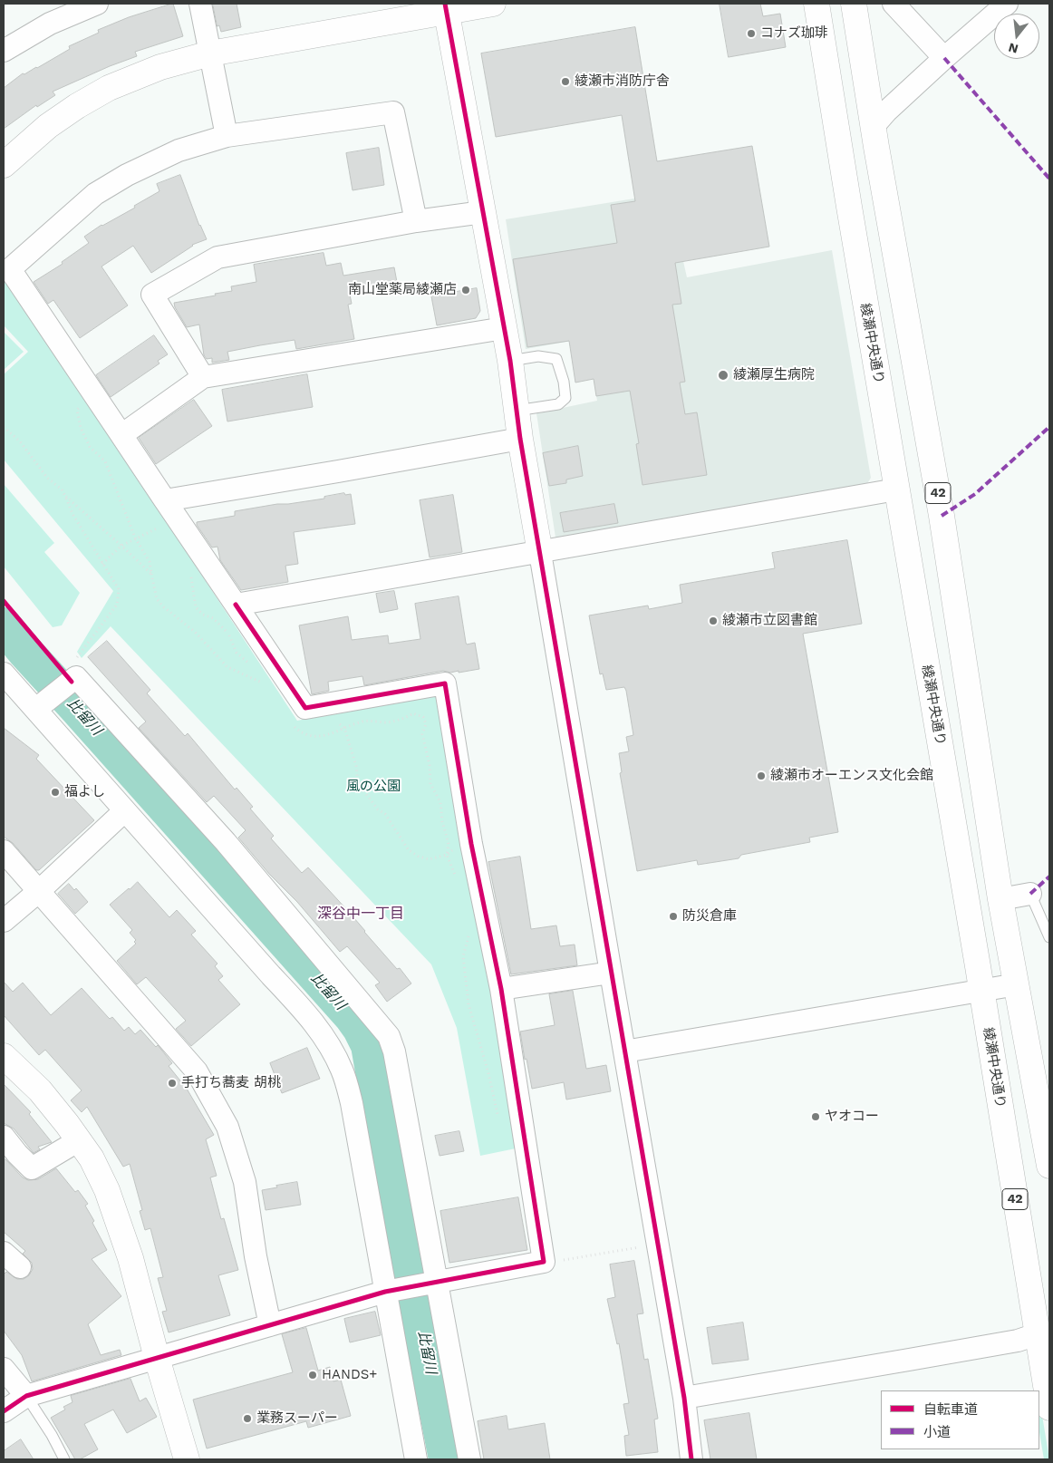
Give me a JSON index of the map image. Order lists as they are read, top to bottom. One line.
{"streets":{"main road":["綾瀬中央通り","42"]},"districts":["深谷中一丁目"],"water":["比留川"],"parks":["風の公園"],"places":["コナズ珈琲","綾瀬市消防庁舎","南山堂薬局綾瀬店","綾瀬厚生病院","綾瀬市立図書館","綾瀬市オーエンス文化会館","福よし","防災倉庫","手打ち蕎麦 胡桃","ヤオコー","HANDS+","業務スーパー"],"legend":["自転車道","小道"],"north":"bottom"}
